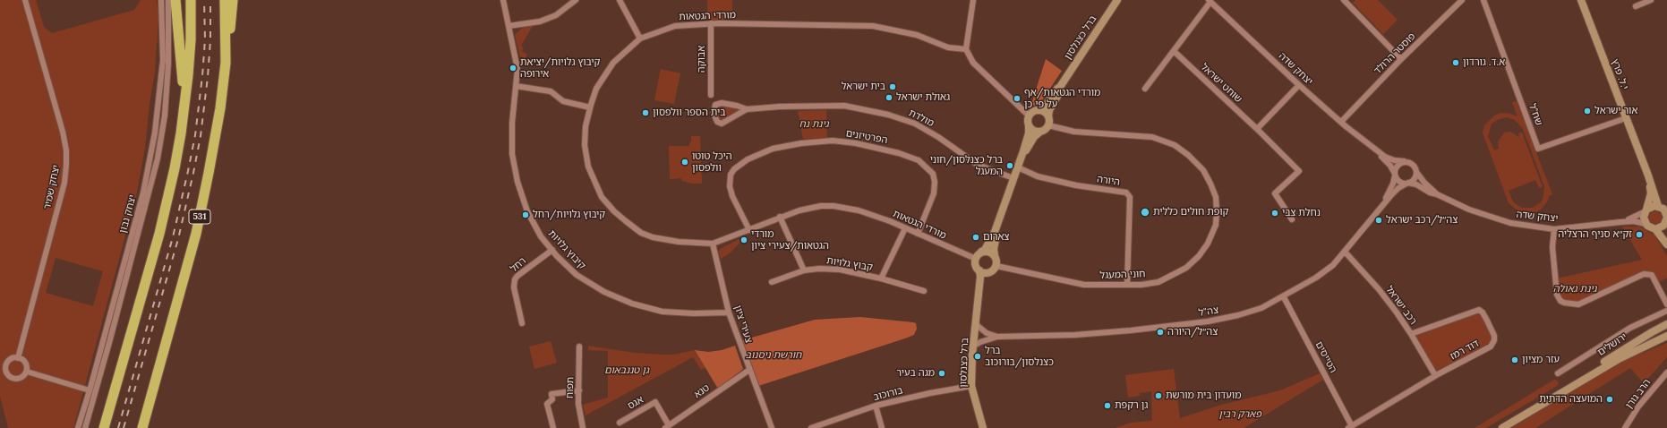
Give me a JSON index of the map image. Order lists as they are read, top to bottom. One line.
{"streets":{"highway":["531"],"street":["מורדי הגטאות","ברל כצנלסון","פוסטר הרולד","אבוקה","יצחק שדה","י.ל. פרץ","שוחט ישראל","שח\"ל","מולדת","הפרטיזנים","היורה","יצחק שמיר","יצחק נבון","קיבוץ גלויות","קבוץ גלויות","רחל","חוני המעגל","רכב ישראל","צה\"ל","צעירי ציון","ירושלים","דוד רמז","הטייסים","תפוח","טנא","בורוכוב","הרב גורן","אגס"]},"crossings":[["מורדי הגטאות","ברל כצנלסון"],["מורדי הגטאות","אבוקה"],["מורדי הגטאות","הפרטיזנים"],["מורדי הגטאות","חוני המעגל"],["מורדי הגטאות","צעירי ציון"],["ברל כצנלסון","חוני המעגל"],["ברל כצנלסון","צה\"ל"],["ברל כצנלסון","בורוכוב"],["פוסטר הרולד","יצחק שדה"],["יצחק שדה","י.ל. פרץ"],["יצחק שדה","צה\"ל"],["י.ל. פרץ","שח\"ל"],["היורה","חוני המעגל"],["קיבוץ גלויות","רחל"],["קיבוץ גלויות","צעירי ציון"],["רכב ישראל","צה\"ל"],["רכב ישראל","דוד רמז"],["צה\"ל","הטייסים"],["צעירי ציון","טנא"],["דוד רמז","הטייסים"],["טנא","אגס"]],"parks":["גינת נח","גינת גאולה","חורשת ניסנוב","גן טננבאום","פארק רבין"],"places":["א.ד. גורדון","קיבוץ גלויות/יציאת אירופה","בית ישראל","גאולת ישראל","מורדי הגטאות/אף על פי כן","אור ישראל","בית הספר וולפסון","היכל טוטו וולפסון","ברל כצנלסון/חוני המעגל","קופת חולים כללית","נחלת צבי","קיבוץ גלויות/רחל","צה״ל/רכב ישראל","זק״א סניף הרצליה","צארום","מורדי הגטאות/צעירי ציון","צה״ל/היורה","ברל כצנלסון/בורוכוב","עזר מציון","מגה בעיר","מועדון בית מורשת","המועצה הדתית","גן רקפת"]}
